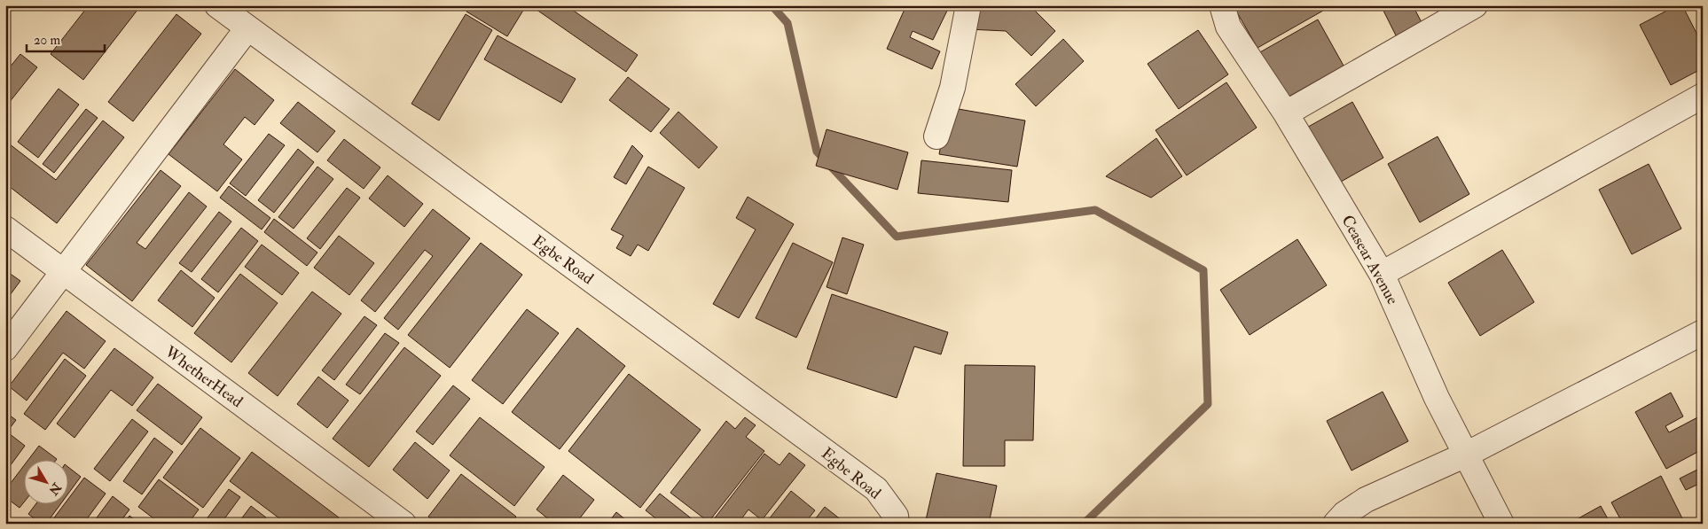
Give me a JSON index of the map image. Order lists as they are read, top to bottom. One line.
{"streets":{"street":["Egbe Road","Ceasear Avenue","WhetherHead"]},"scale_bar":"20 m","north":"bottom right"}
